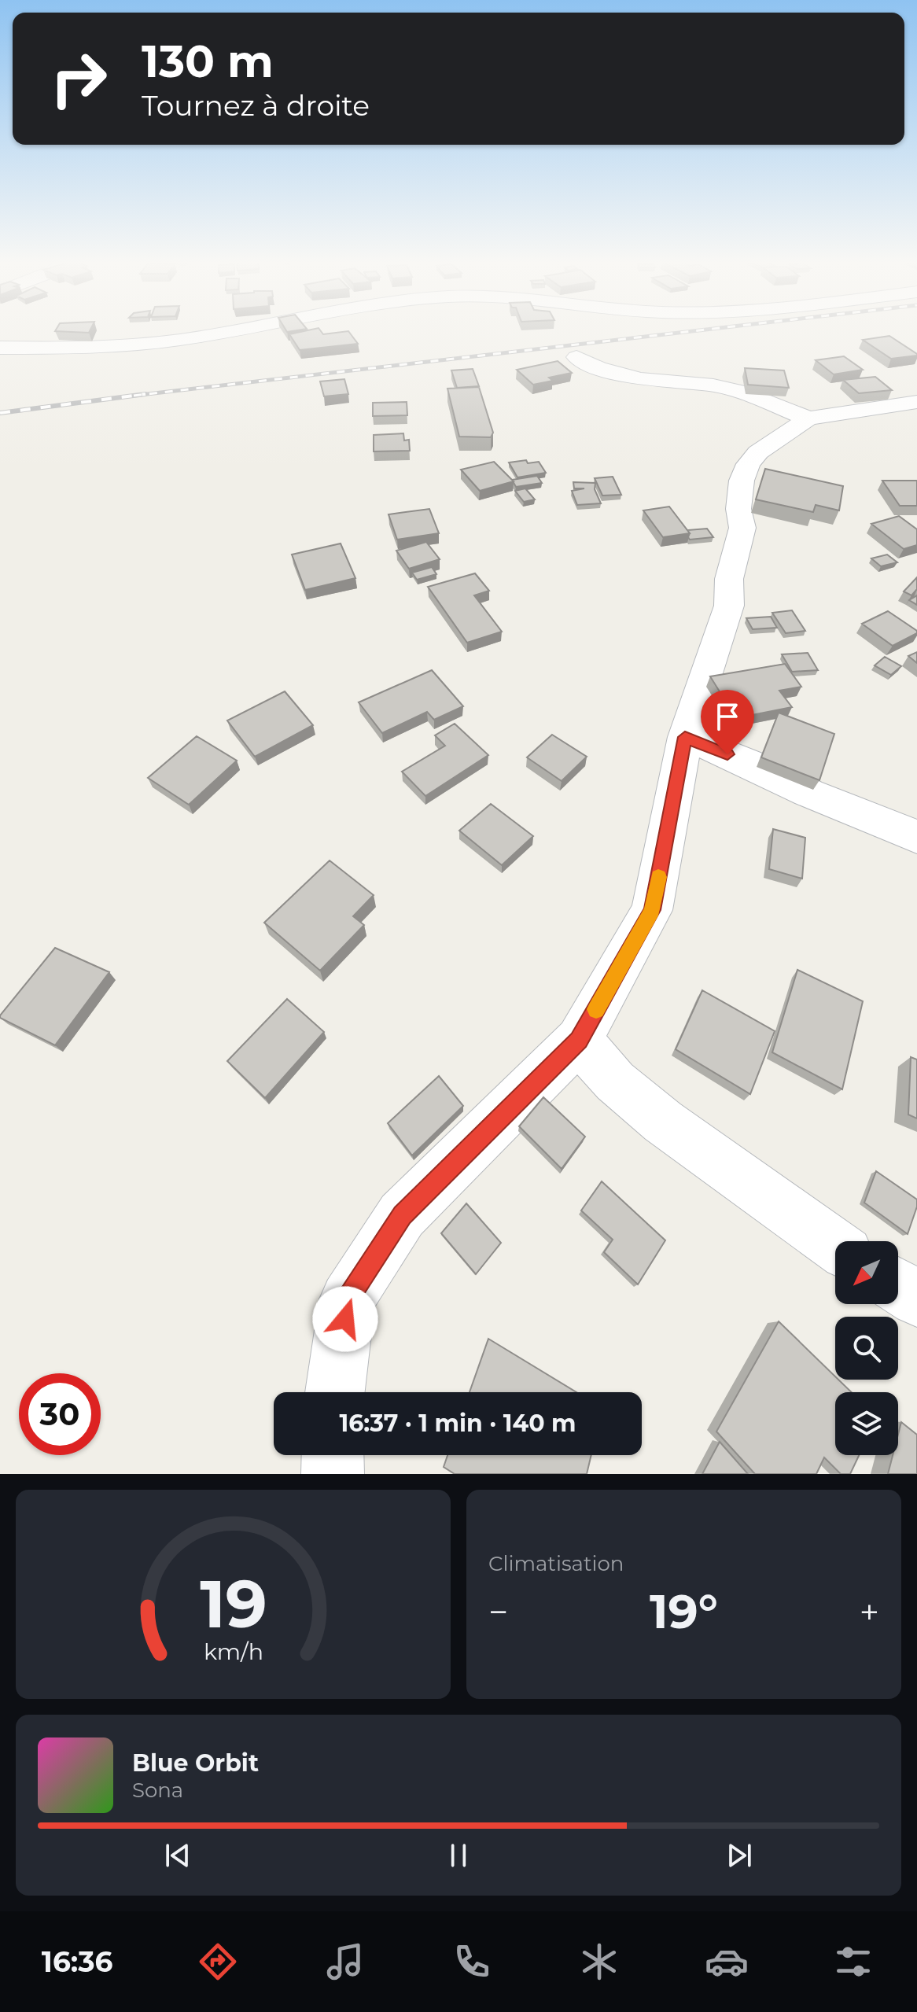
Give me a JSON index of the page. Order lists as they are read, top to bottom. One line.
{"north":"bottom left","page":{"turn":["130 m","Tournez à droite"],"limit":"30","trip":"16:37 · 1 min · 140 m","tile":"Climatisation","heat":["−","19°","+"],"song":["Blue Orbit","Sona"],"tabs":"16:36","gauge":["19","km/h"]}}
